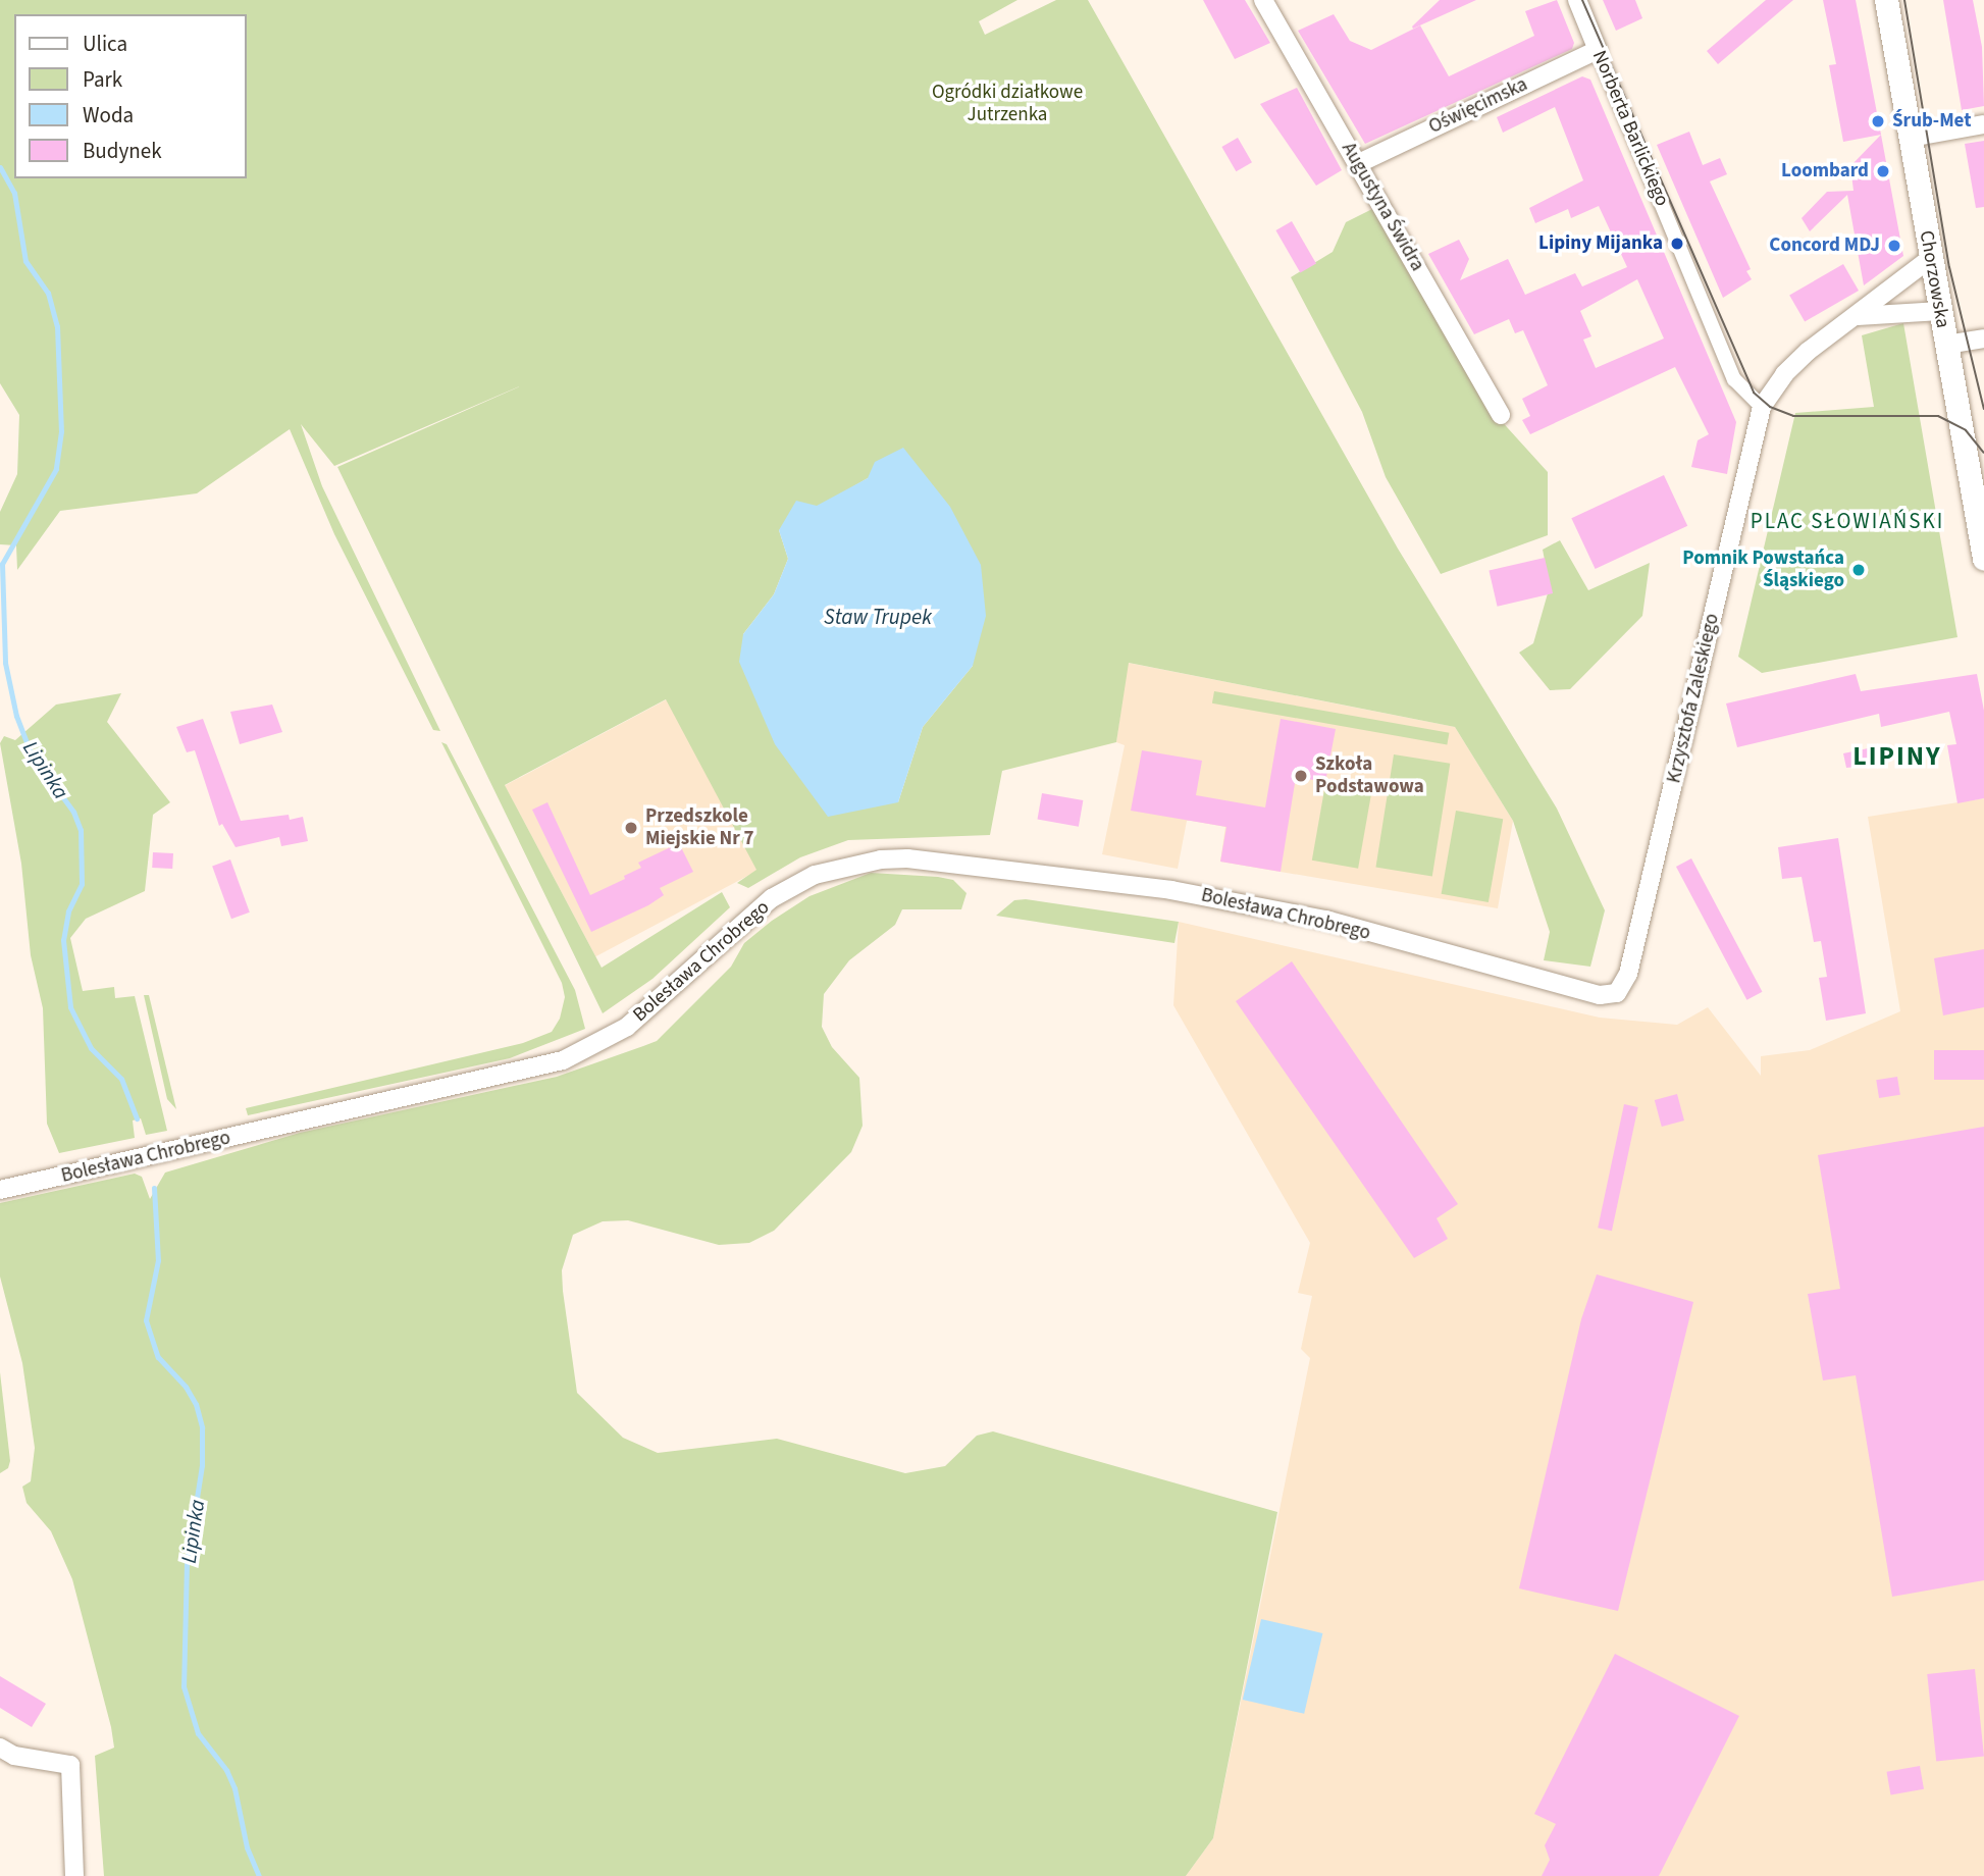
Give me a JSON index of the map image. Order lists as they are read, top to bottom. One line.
{"streets":{"street":["Oświęcimska","Norberta Barlickiego","Augustyna Świdra","Chorzowska","Krzysztofa Zaleskiego","Bolesława Chrobrego"]},"crossings":[["Oświęcimska","Norberta Barlickiego"],["Oświęcimska","Augustyna Świdra"],["Norberta Barlickiego","Krzysztofa Zaleskiego"],["Chorzowska","Krzysztofa Zaleskiego"],["Krzysztofa Zaleskiego","Bolesława Chrobrego"]],"districts":["PLAC SŁOWIAŃSKI","LIPINY"],"water":["Staw Trupek","Lipinka"],"parks":["Ogródki działkowe Jutrzenka"],"places":["Śrub-Met","Loombard","Lipiny Mijanka","Concord MDJ","Pomnik Powstańca Śląskiego","Szkoła Podstawowa","Przedszkole Miejskie Nr 7"],"legend":["Ulica","Park","Woda","Budynek"]}
